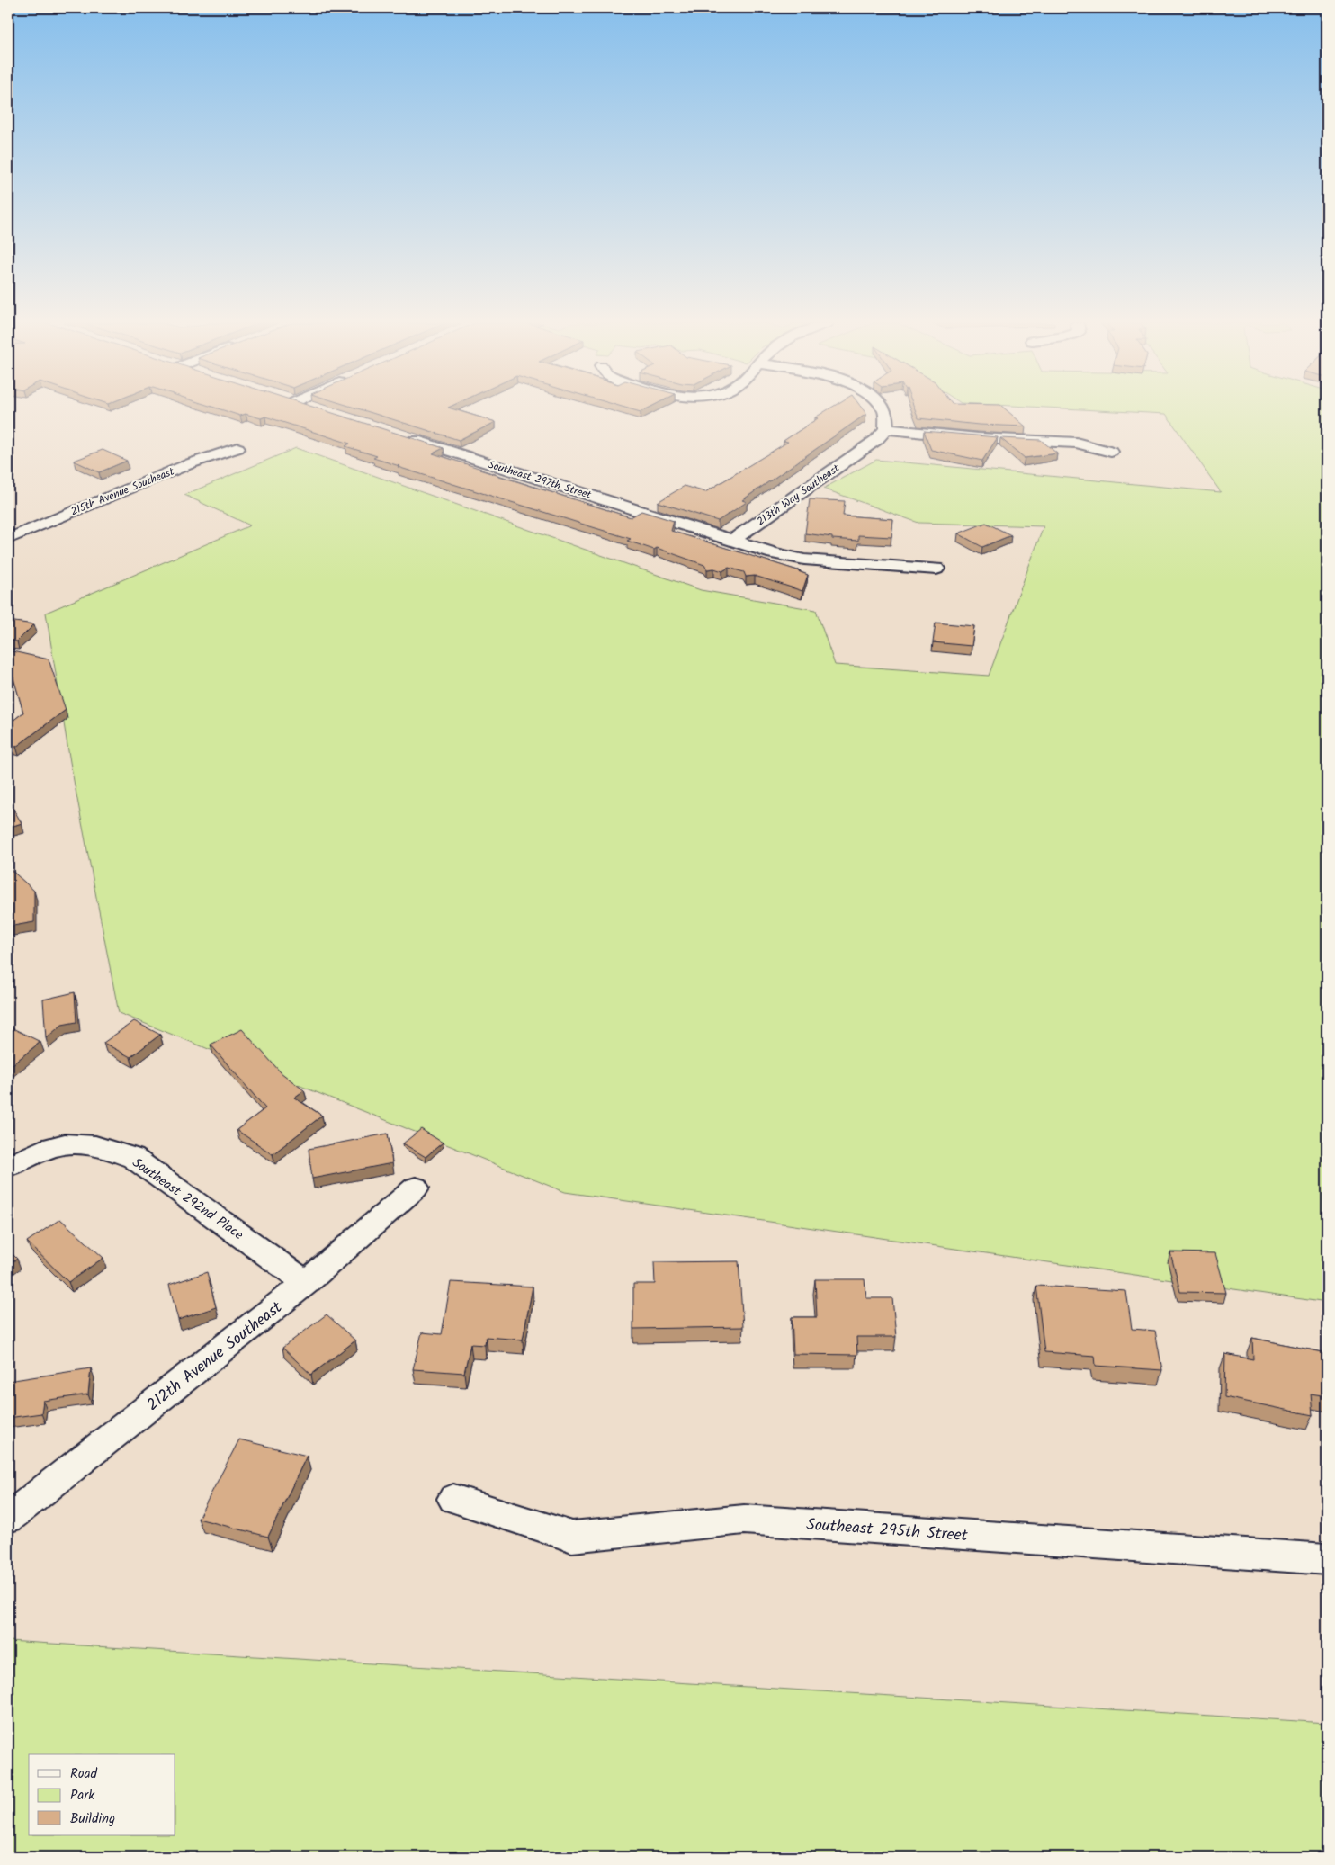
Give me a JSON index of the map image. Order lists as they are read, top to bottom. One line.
{"streets":{"street":["Southeast 297th Street","215th Avenue Southeast","213th Way Southeast","Southeast 292nd Place","212th Avenue Southeast","Southeast 295th Street"]},"crossings":[["Southeast 297th Street","213th Way Southeast"],["Southeast 292nd Place","212th Avenue Southeast"]],"legend":["Road","Park","Building"]}
